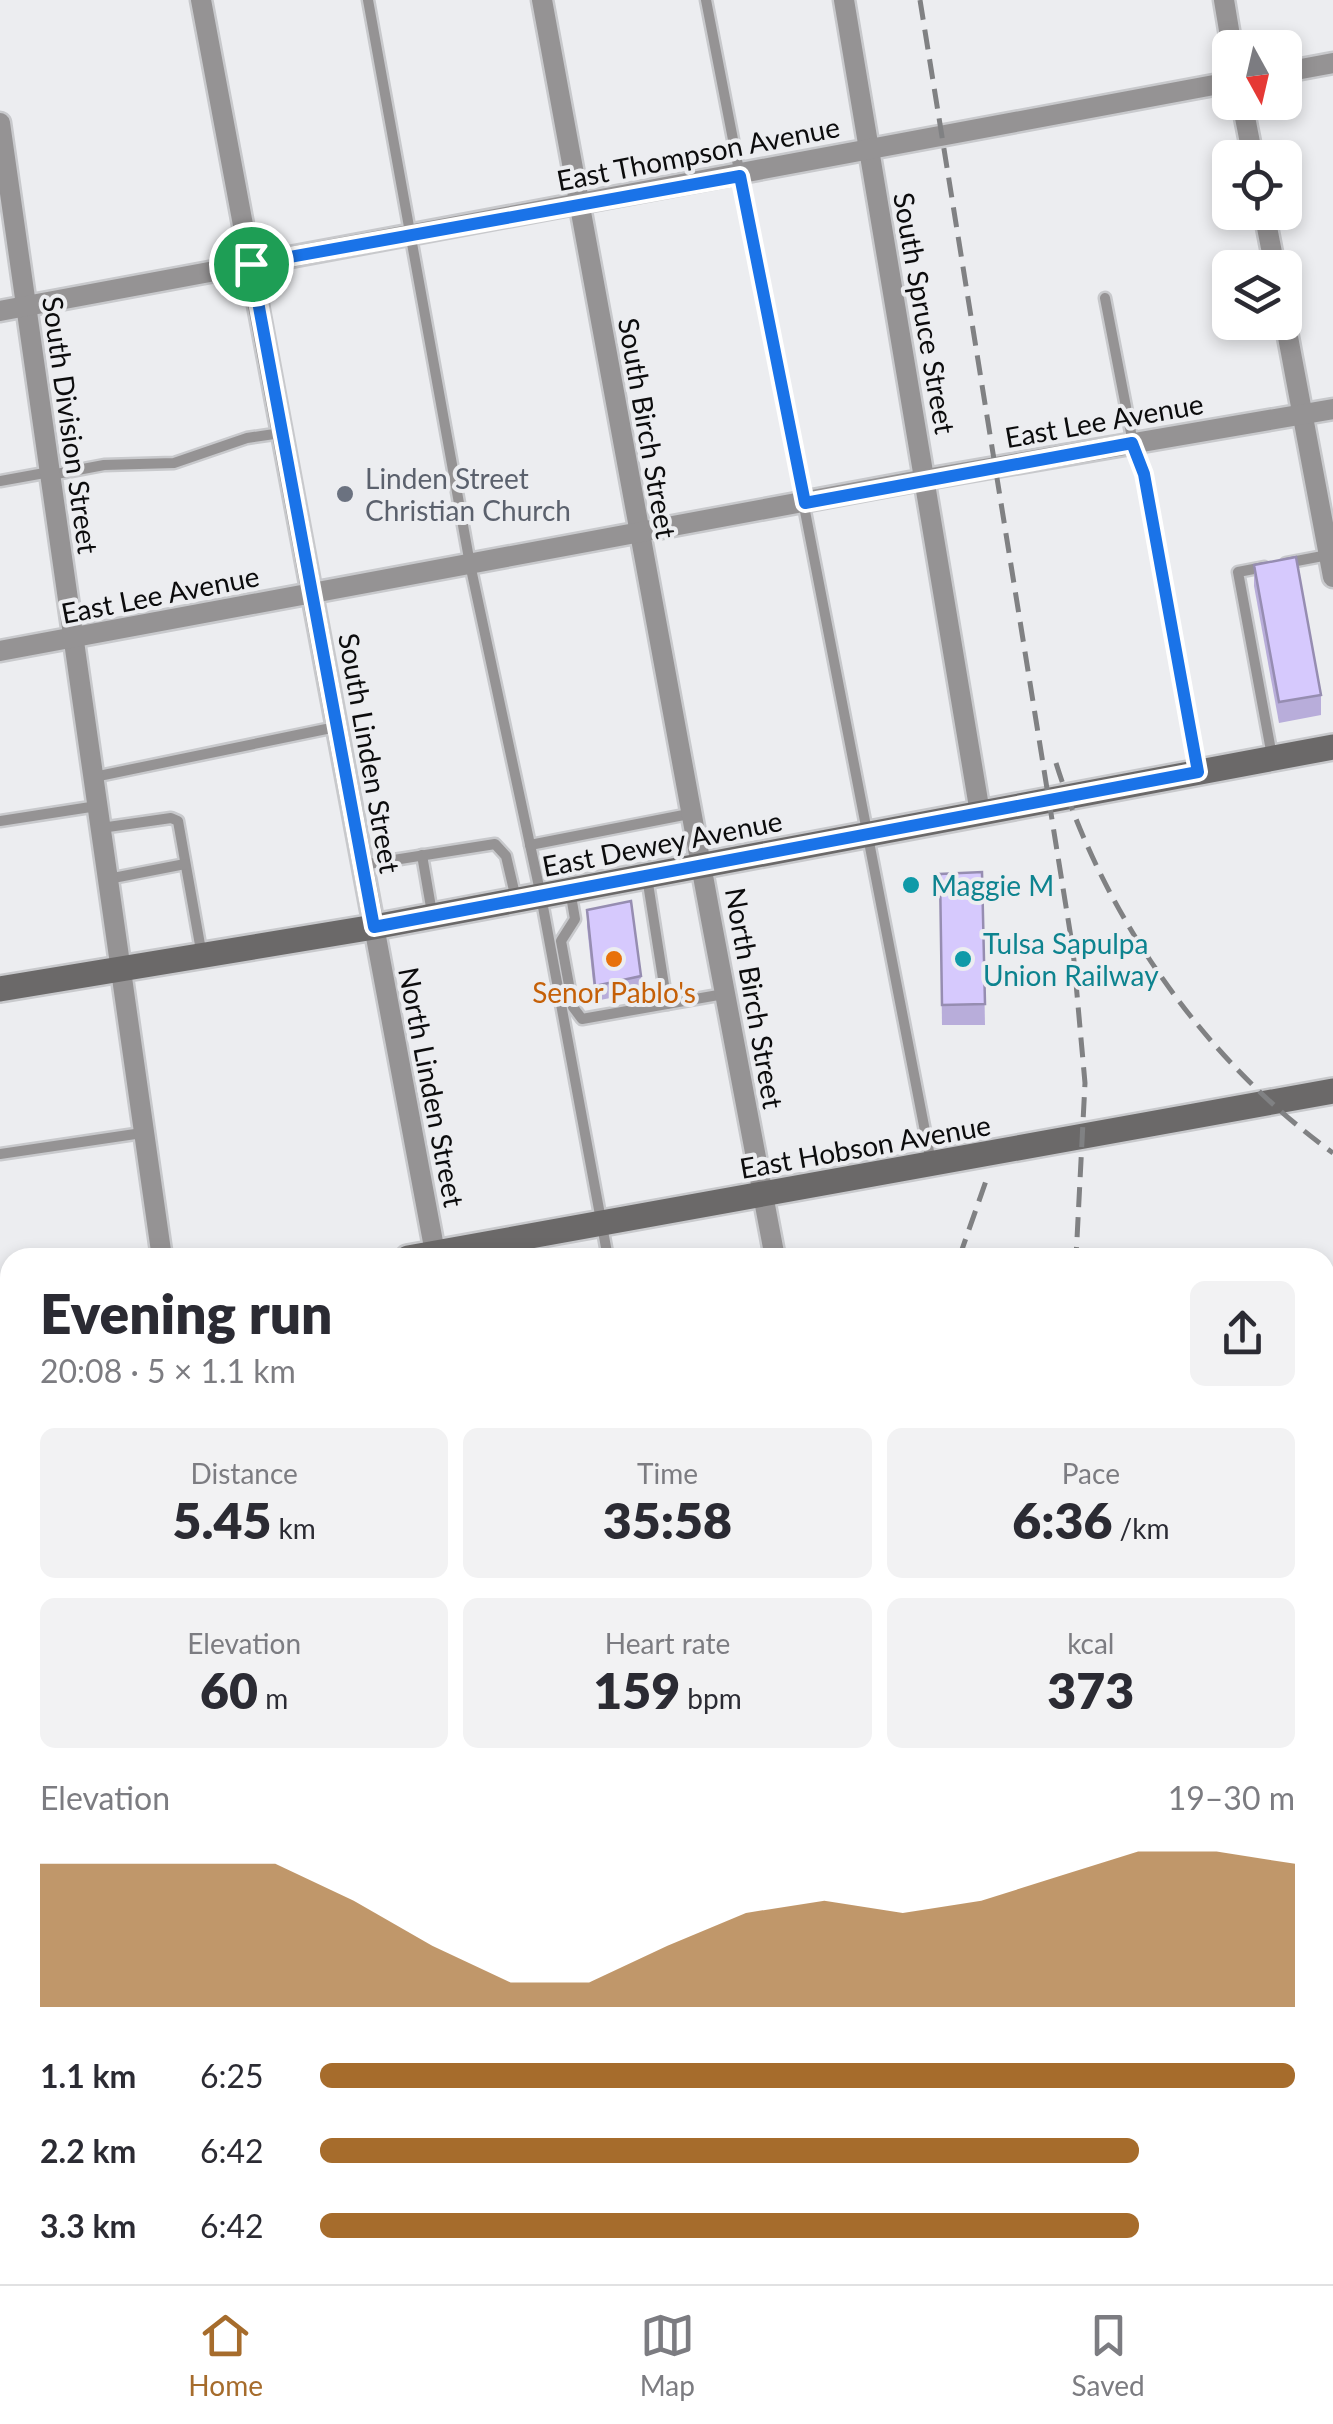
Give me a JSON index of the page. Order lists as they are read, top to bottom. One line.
{"streets":{"main road":["East Dewey Avenue","East Hobson Avenue"],"street":["East Thompson Avenue","South Spruce Street","East Lee Avenue","South Division Street","South Birch Street","South Linden Street","North Birch Street","North Linden Street"]},"crossings":[["East Thompson Avenue","South Spruce Street"],["East Thompson Avenue","South Division Street"],["East Thompson Avenue","South Birch Street"],["East Thompson Avenue","South Linden Street"],["South Spruce Street","East Lee Avenue"],["South Spruce Street","East Dewey Avenue"],["East Lee Avenue","South Division Street"],["East Lee Avenue","South Birch Street"],["East Lee Avenue","South Linden Street"],["South Division Street","East Dewey Avenue"],["South Birch Street","East Dewey Avenue"],["South Birch Street","North Birch Street"],["South Linden Street","East Dewey Avenue"],["South Linden Street","North Linden Street"],["East Dewey Avenue","North Birch Street"],["East Dewey Avenue","North Linden Street"],["North Birch Street","East Hobson Avenue"]],"places":["Linden Street Christian Church","Maggie M","Senor Pablo's","Tulsa Sapulpa Union Railway"],"north":"bottom","page":{"heading":["Evening run","20:08 · 5 × 1.1 km"],"stats":[["Distance","5.45 km"],["Time","35:58"],["Pace","6:36 /km"],["Elevation","60 m"],["Heart rate","159 bpm"],["kcal","373"]],"chart":["Elevation","19–30 m"],"list":[{"name":"1.1 km","note":"6:25"},{"name":"2.2 km","note":"6:42"},{"name":"3.3 km","note":"6:42"}],"tabs":["Home","Map","Saved"]}}
